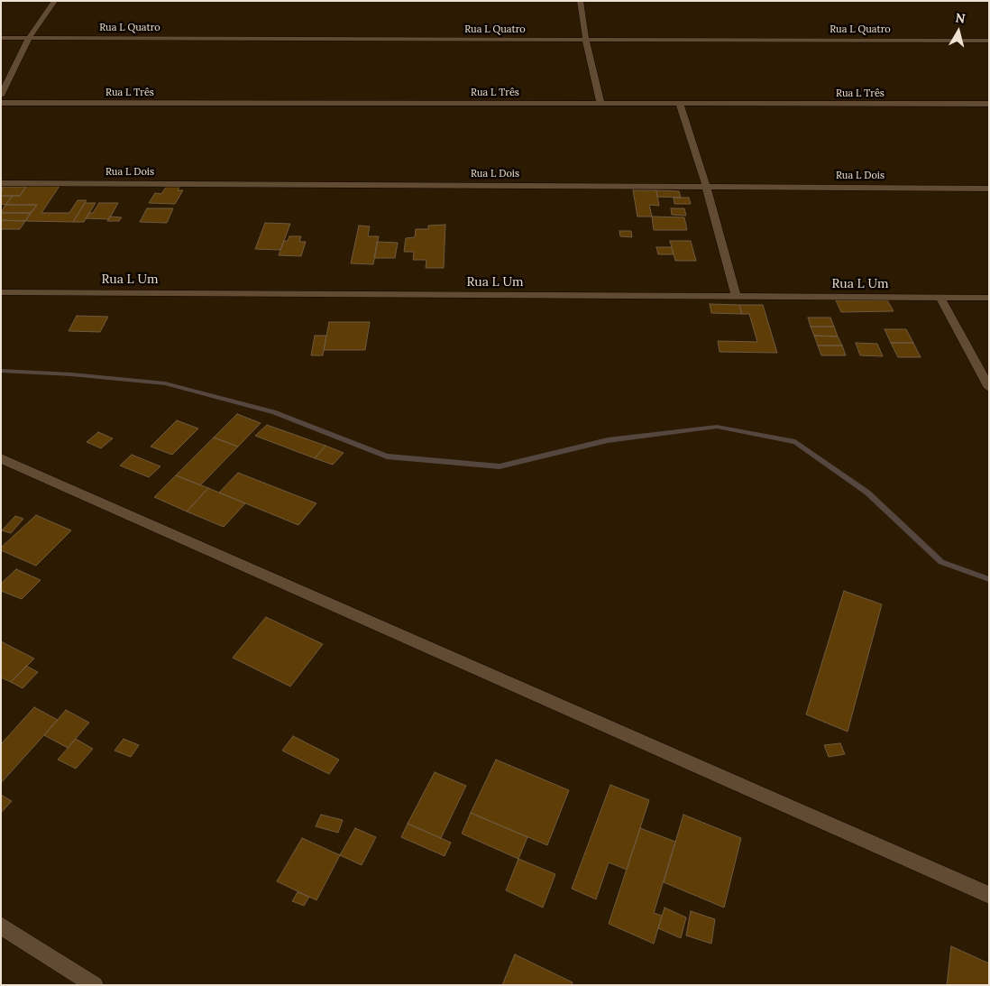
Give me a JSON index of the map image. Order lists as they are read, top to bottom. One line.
{"streets":{"street":["Rua L Quatro","Rua L Três","Rua L Dois","Rua L Um"]},"north":"top"}
